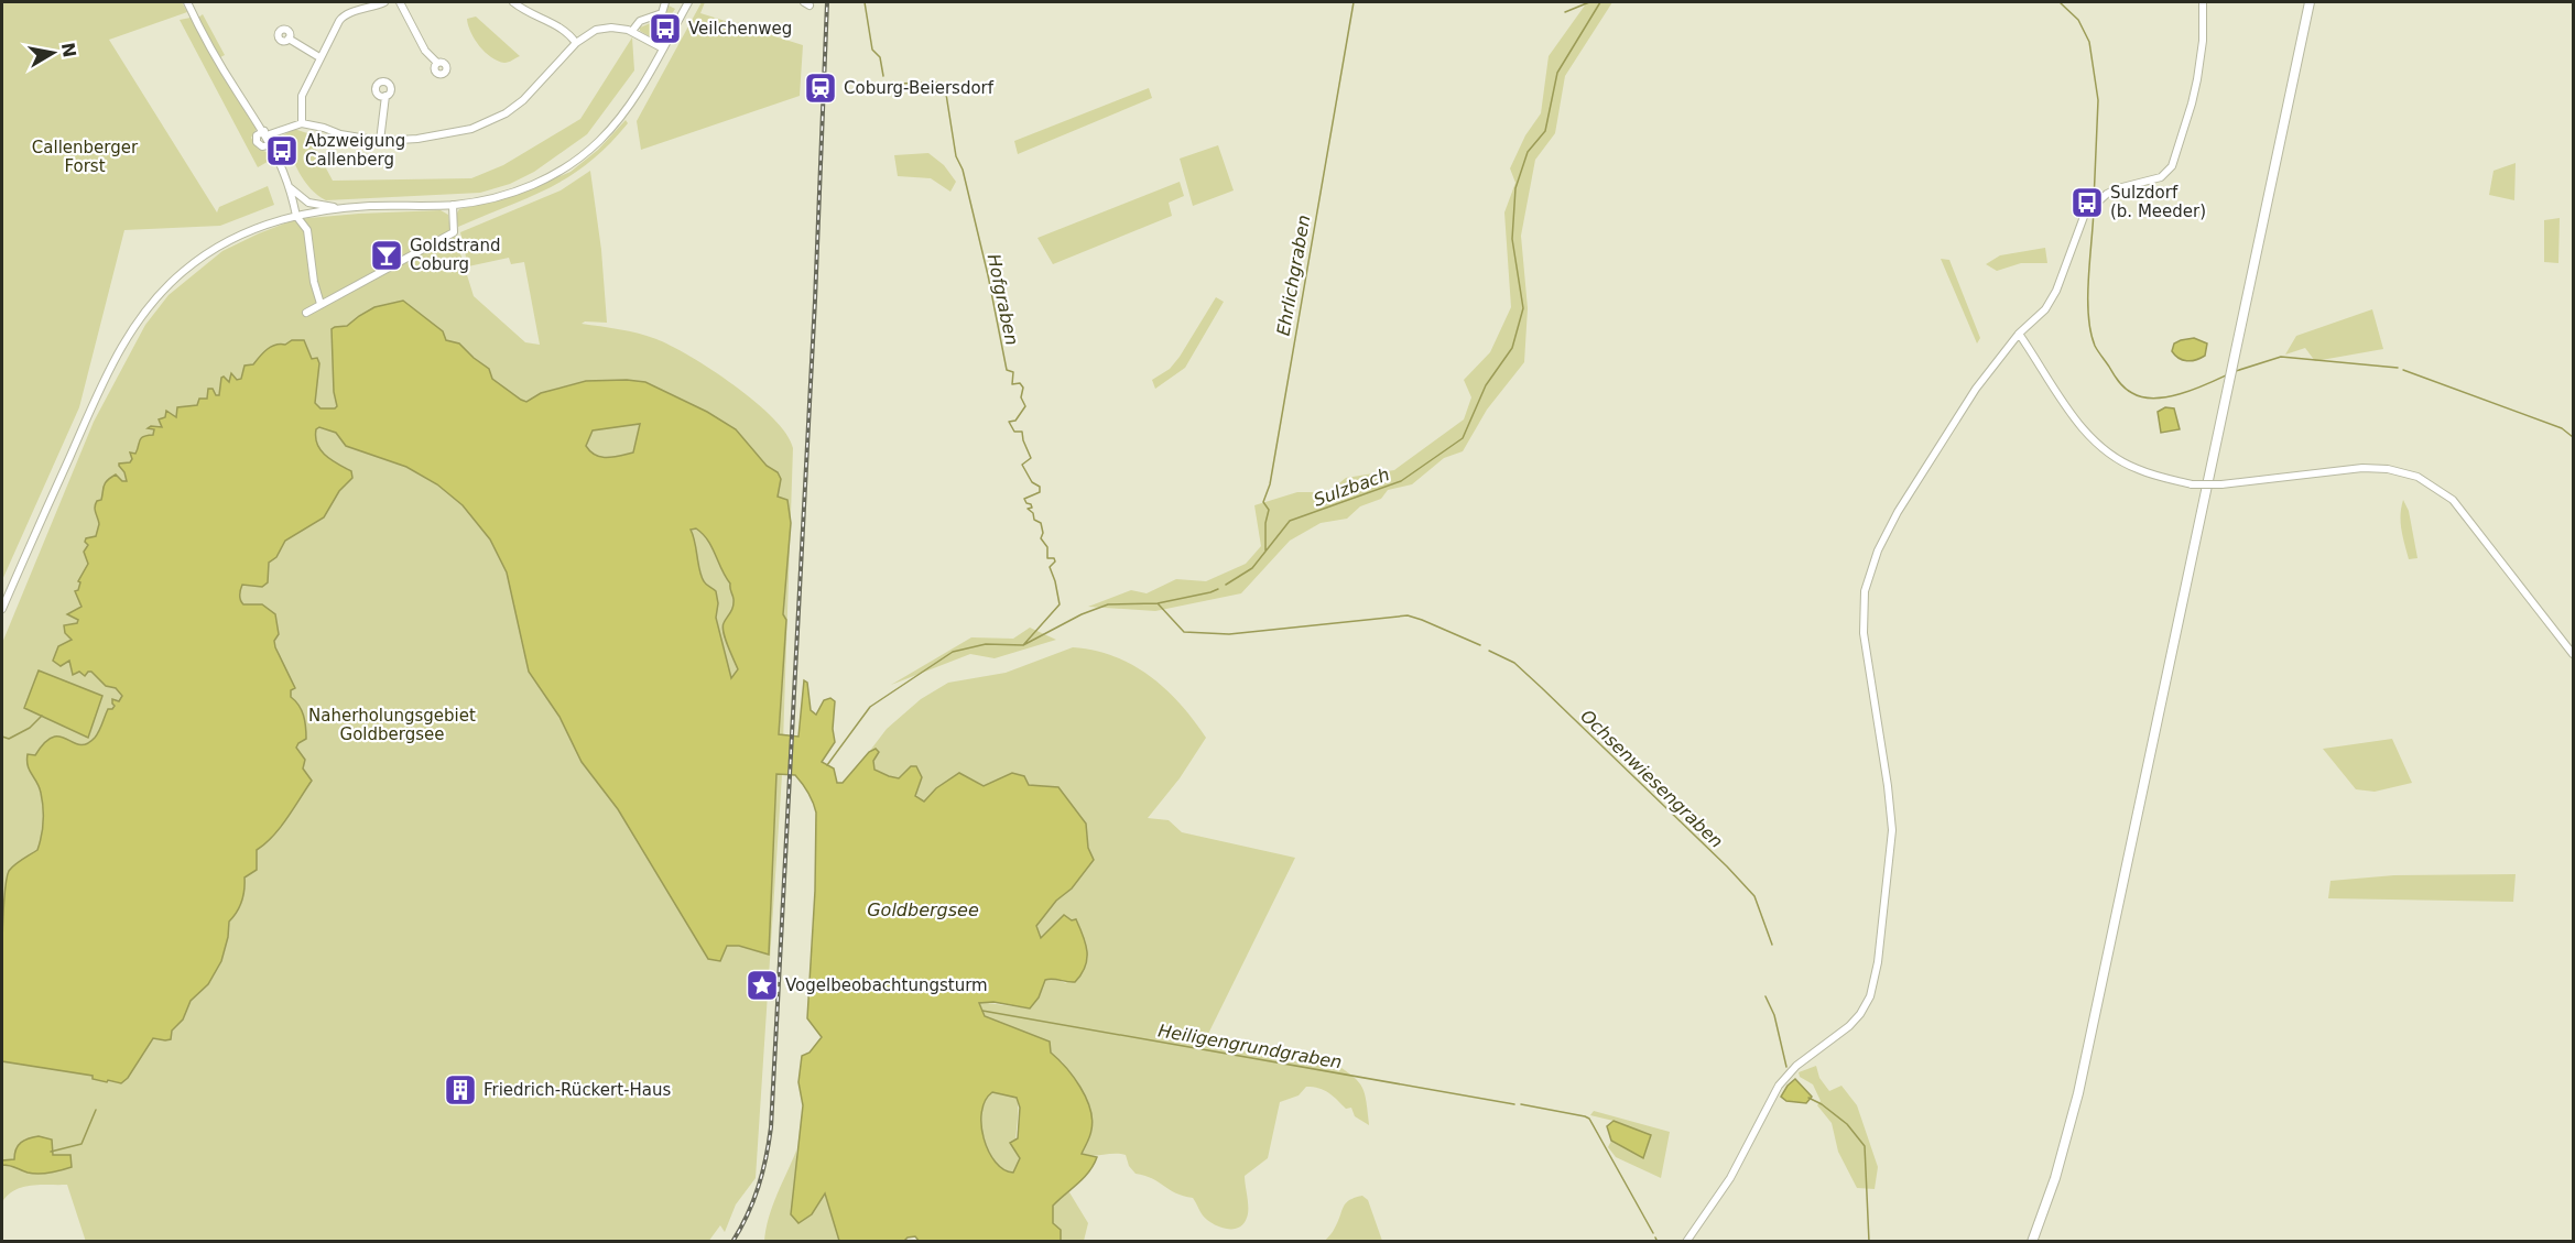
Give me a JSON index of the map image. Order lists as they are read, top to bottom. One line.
{"water":["Ehrlichgraben","Hofgraben","Sulzbach","Ochsenwiesengraben","Goldbergsee","Heiligengrundgraben"],"parks":["Callenberger Forst","Naherholungsgebiet Goldbergsee"],"places":{"bus stop":["Veilchenweg","Abzweigung Callenberg","Sulzdorf (b. Meeder)"],"station":["Coburg-Beiersdorf"],"bar":["Goldstrand Coburg"],"place":["Vogelbeobachtungsturm"],"building":["Friedrich-Rückert-Haus"]},"north":"right"}
